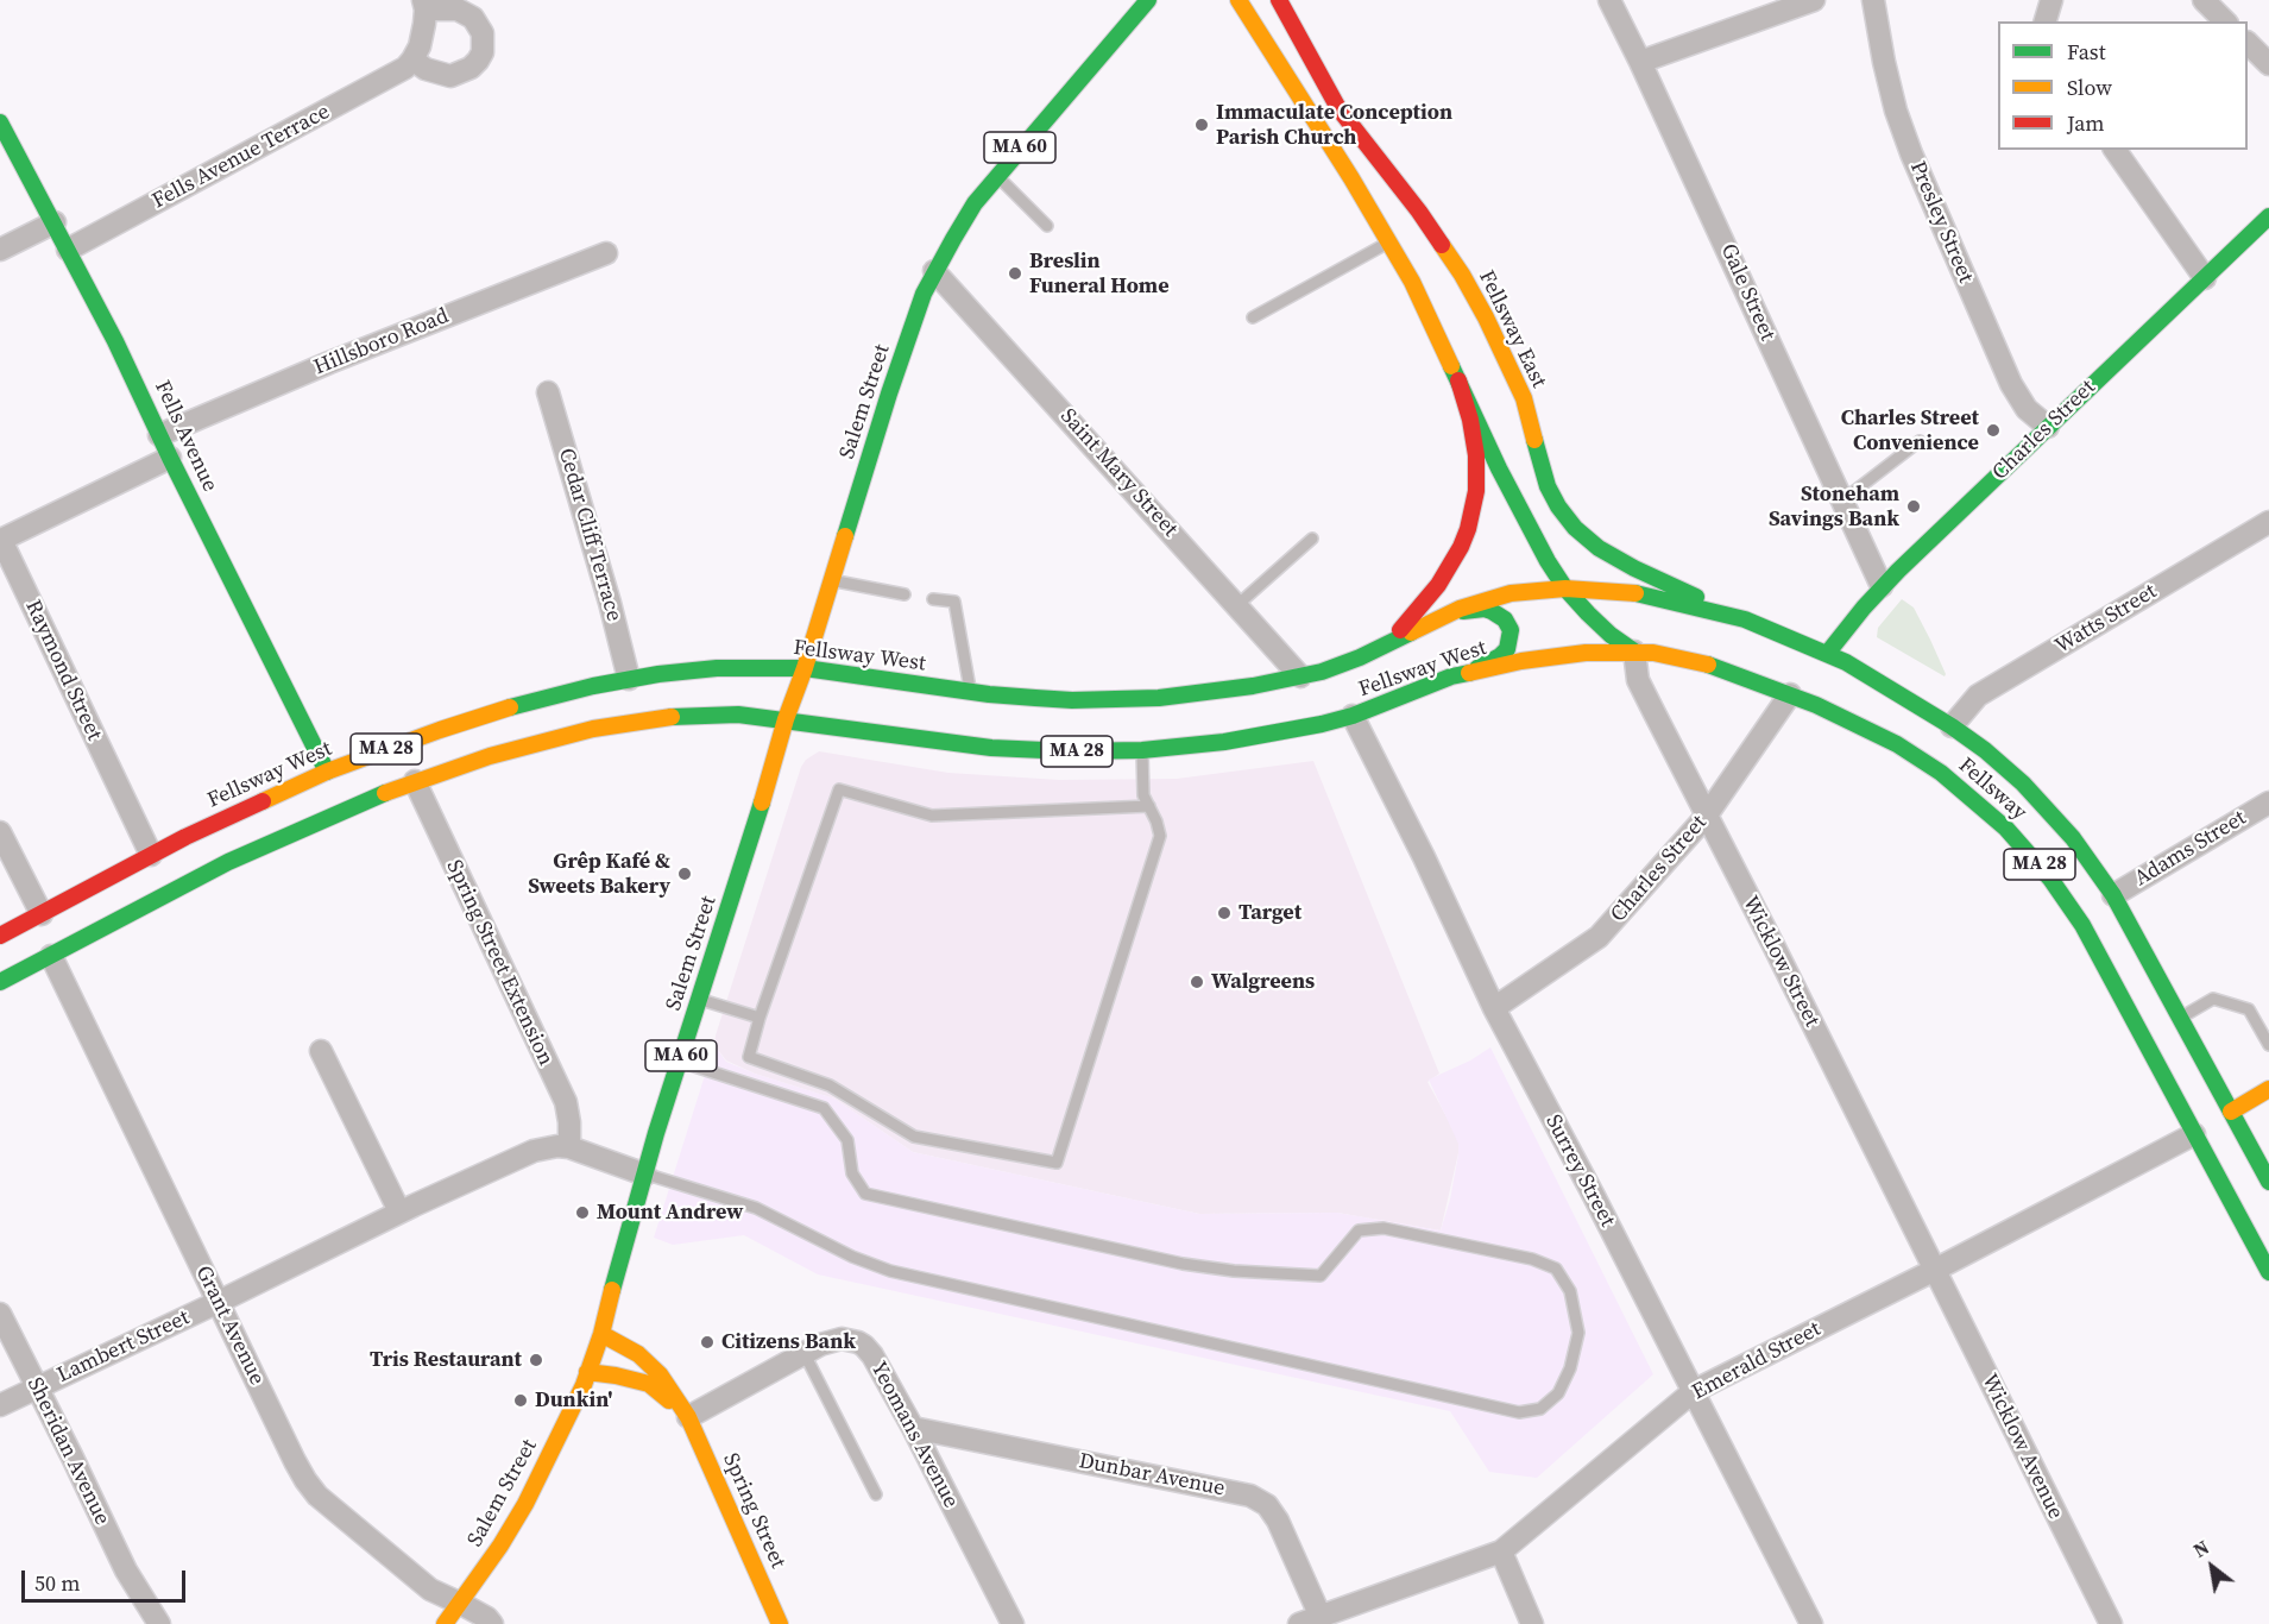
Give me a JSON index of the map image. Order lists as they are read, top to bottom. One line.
{"streets":{"main road":["MA 60","Fellsway East","Salem Street","Charles Street","Fells Avenue","Fellsway West","MA 28","Fellsway","Spring Street"],"street":["Fells Avenue Terrace","Presley Street","Gale Street","Hillsboro Road","Saint Mary Street","Cedar Cliff Terrace","Watts Street","Raymond Street","Adams Street","Wicklow Street","Spring Street Extension","Surrey Street","Grant Avenue","Lambert Street","Emerald Street","Yeomans Avenue","Wicklow Avenue","Sheridan Avenue","Dunbar Avenue"]},"crossings":[["MA 60","Salem Street"],["MA 60","Saint Mary Street"],["Fells Avenue Terrace","Fells Avenue"],["Presley Street","Charles Street"],["Gale Street","Charles Street"],["Fellsway East","Fellsway West"],["Fellsway East","Fellsway"],["Hillsboro Road","Fells Avenue"],["Salem Street","Saint Mary Street"],["Salem Street","Fellsway West"],["Salem Street","Grant Avenue"],["Salem Street","Lambert Street"],["Salem Street","Spring Street"],["Charles Street","Fellsway"],["Charles Street","Wicklow Street"],["Charles Street","Surrey Street"],["Fells Avenue","Fellsway West"],["Fells Avenue","Raymond Street"],["Saint Mary Street","Fellsway West"],["Cedar Cliff Terrace","Fellsway West"],["Watts Street","Fellsway"],["Fellsway West","Raymond Street"],["Fellsway West","Fellsway"],["Fellsway West","Wicklow Street"],["Fellsway West","Spring Street Extension"],["Fellsway West","Surrey Street"],["Fellsway West","Grant Avenue"],["Fellsway","Adams Street"],["Fellsway","Wicklow Street"],["Fellsway","Emerald Street"],["Wicklow Street","Emerald Street"],["Wicklow Street","Wicklow Avenue"],["Spring Street Extension","Lambert Street"],["Surrey Street","Emerald Street"],["Grant Avenue","Lambert Street"],["Lambert Street","Sheridan Avenue"],["Emerald Street","Wicklow Avenue"],["Emerald Street","Dunbar Avenue"],["Yeomans Avenue","Dunbar Avenue"],["Yeomans Avenue","Spring Street"]],"places":["Immaculate Conception Parish Church","Breslin Funeral Home","Charles Street Convenience","Stoneham Savings Bank","Grêp Kafé & Sweets Bakery","Target","Walgreens","Mount Andrew","Citizens Bank","Tris Restaurant","Dunkin'"],"legend":["Fast","Slow","Jam"],"scale_bar":"50 m","north":"top left"}
